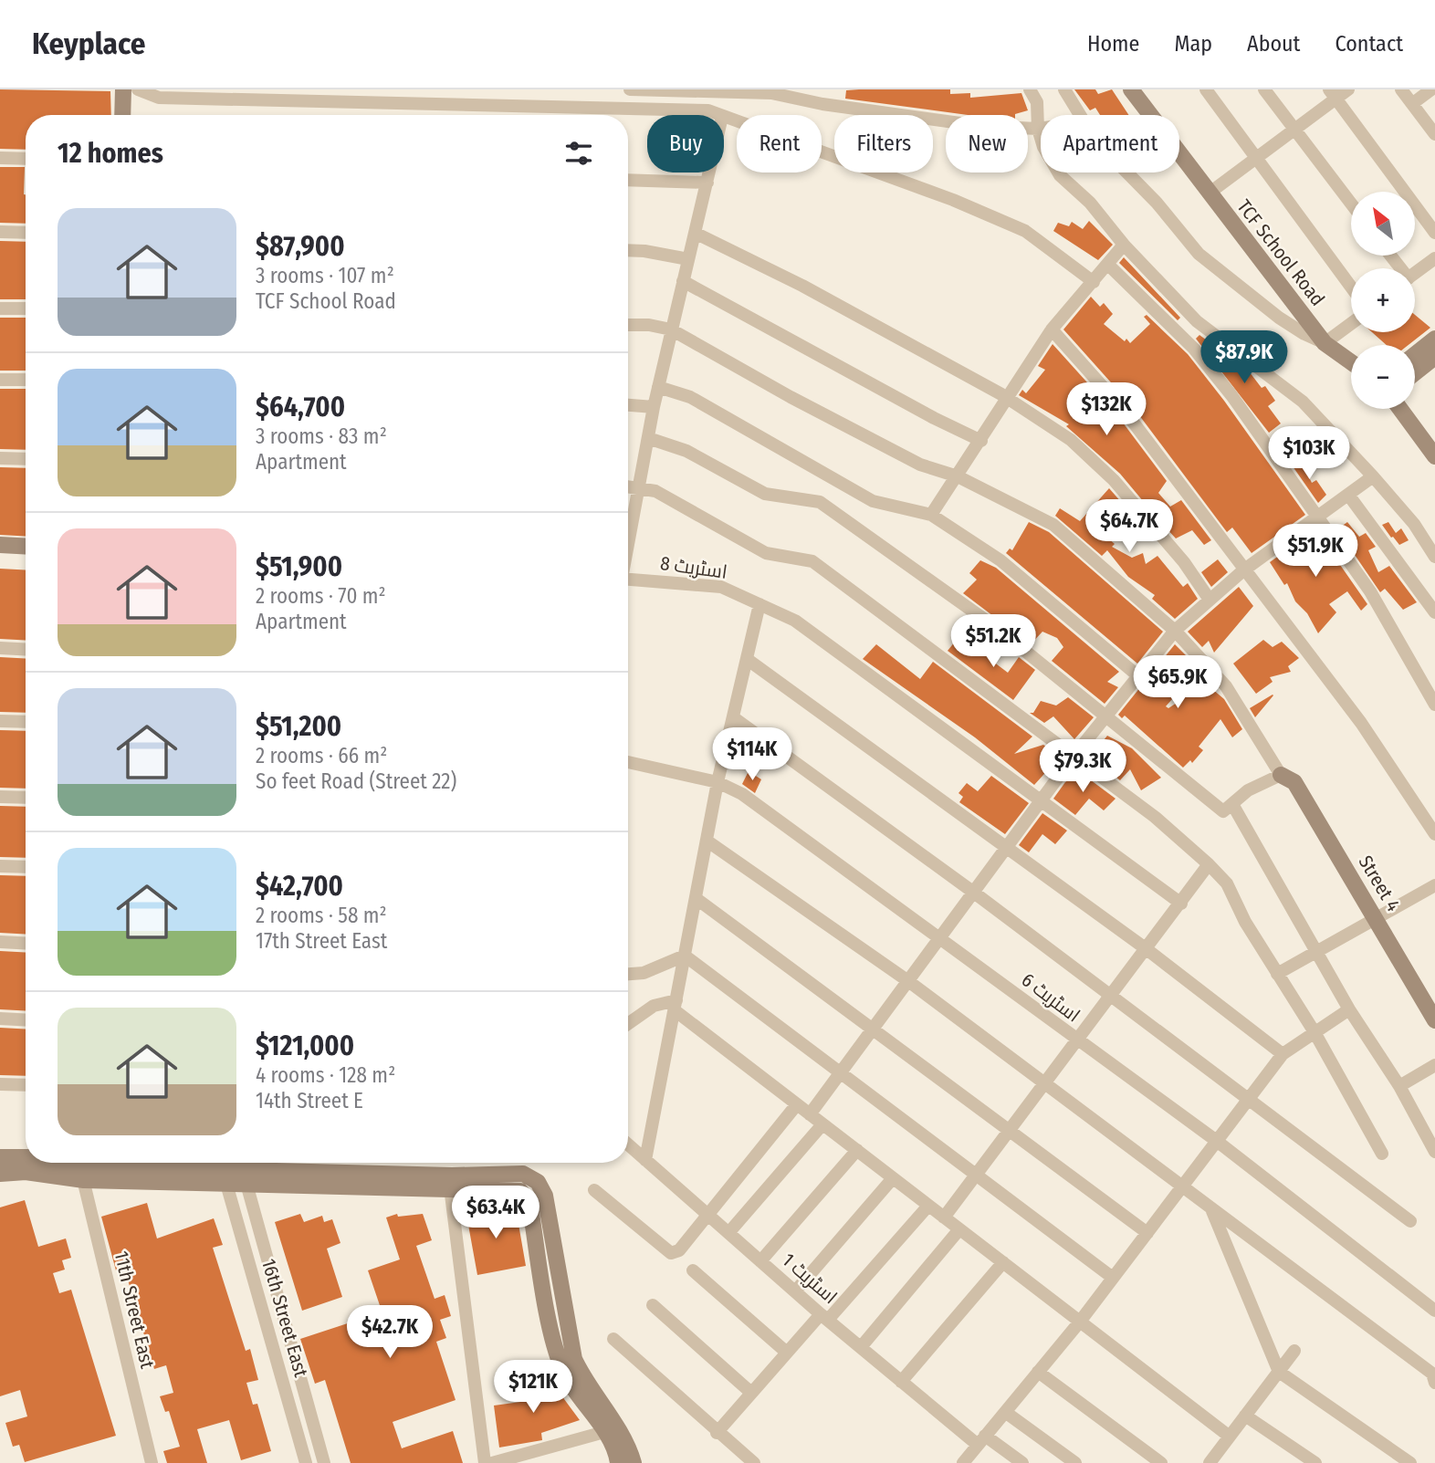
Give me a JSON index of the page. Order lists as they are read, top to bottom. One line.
{"streets":{"street":["TCF School Road","اسٹریٹ 8","Street 4","اسٹریٹ 6","اسٹریٹ 1","11th Street East","16th Street East"]},"north":"top left","page":{"header":"Keyplace","nav":["Home","Map","About","Contact"],"chip":["Buy","Rent","Filters","New","Apartment"],"heading":"12 homes","map_buttons":["+","−"],"list":[{"name":"$87,900","note":"3 rooms · 107 m² · TCF School Road"},{"name":"$64,700","note":"3 rooms · 83 m² · Apartment"},{"name":"$51,900","note":"2 rooms · 70 m² · Apartment"},{"name":"$51,200","note":"2 rooms · 66 m² · So feet Road (Street 22)"},{"name":"$42,700","note":"2 rooms · 58 m² · 17th Street East"},{"name":"$121,000","note":"4 rooms · 128 m² · 14th Street E"}],"price":["$87.9K","$132K","$103K","$64.7K","$51.9K","$51.2K","$65.9K","$114K","$79.3K","$63.4K","$42.7K","$121K"]}}
